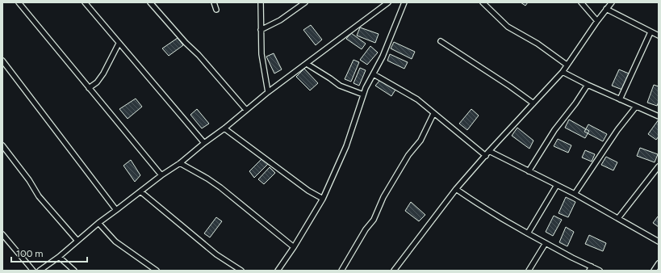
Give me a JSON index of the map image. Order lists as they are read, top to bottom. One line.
{"scale_bar":"100 m"}
